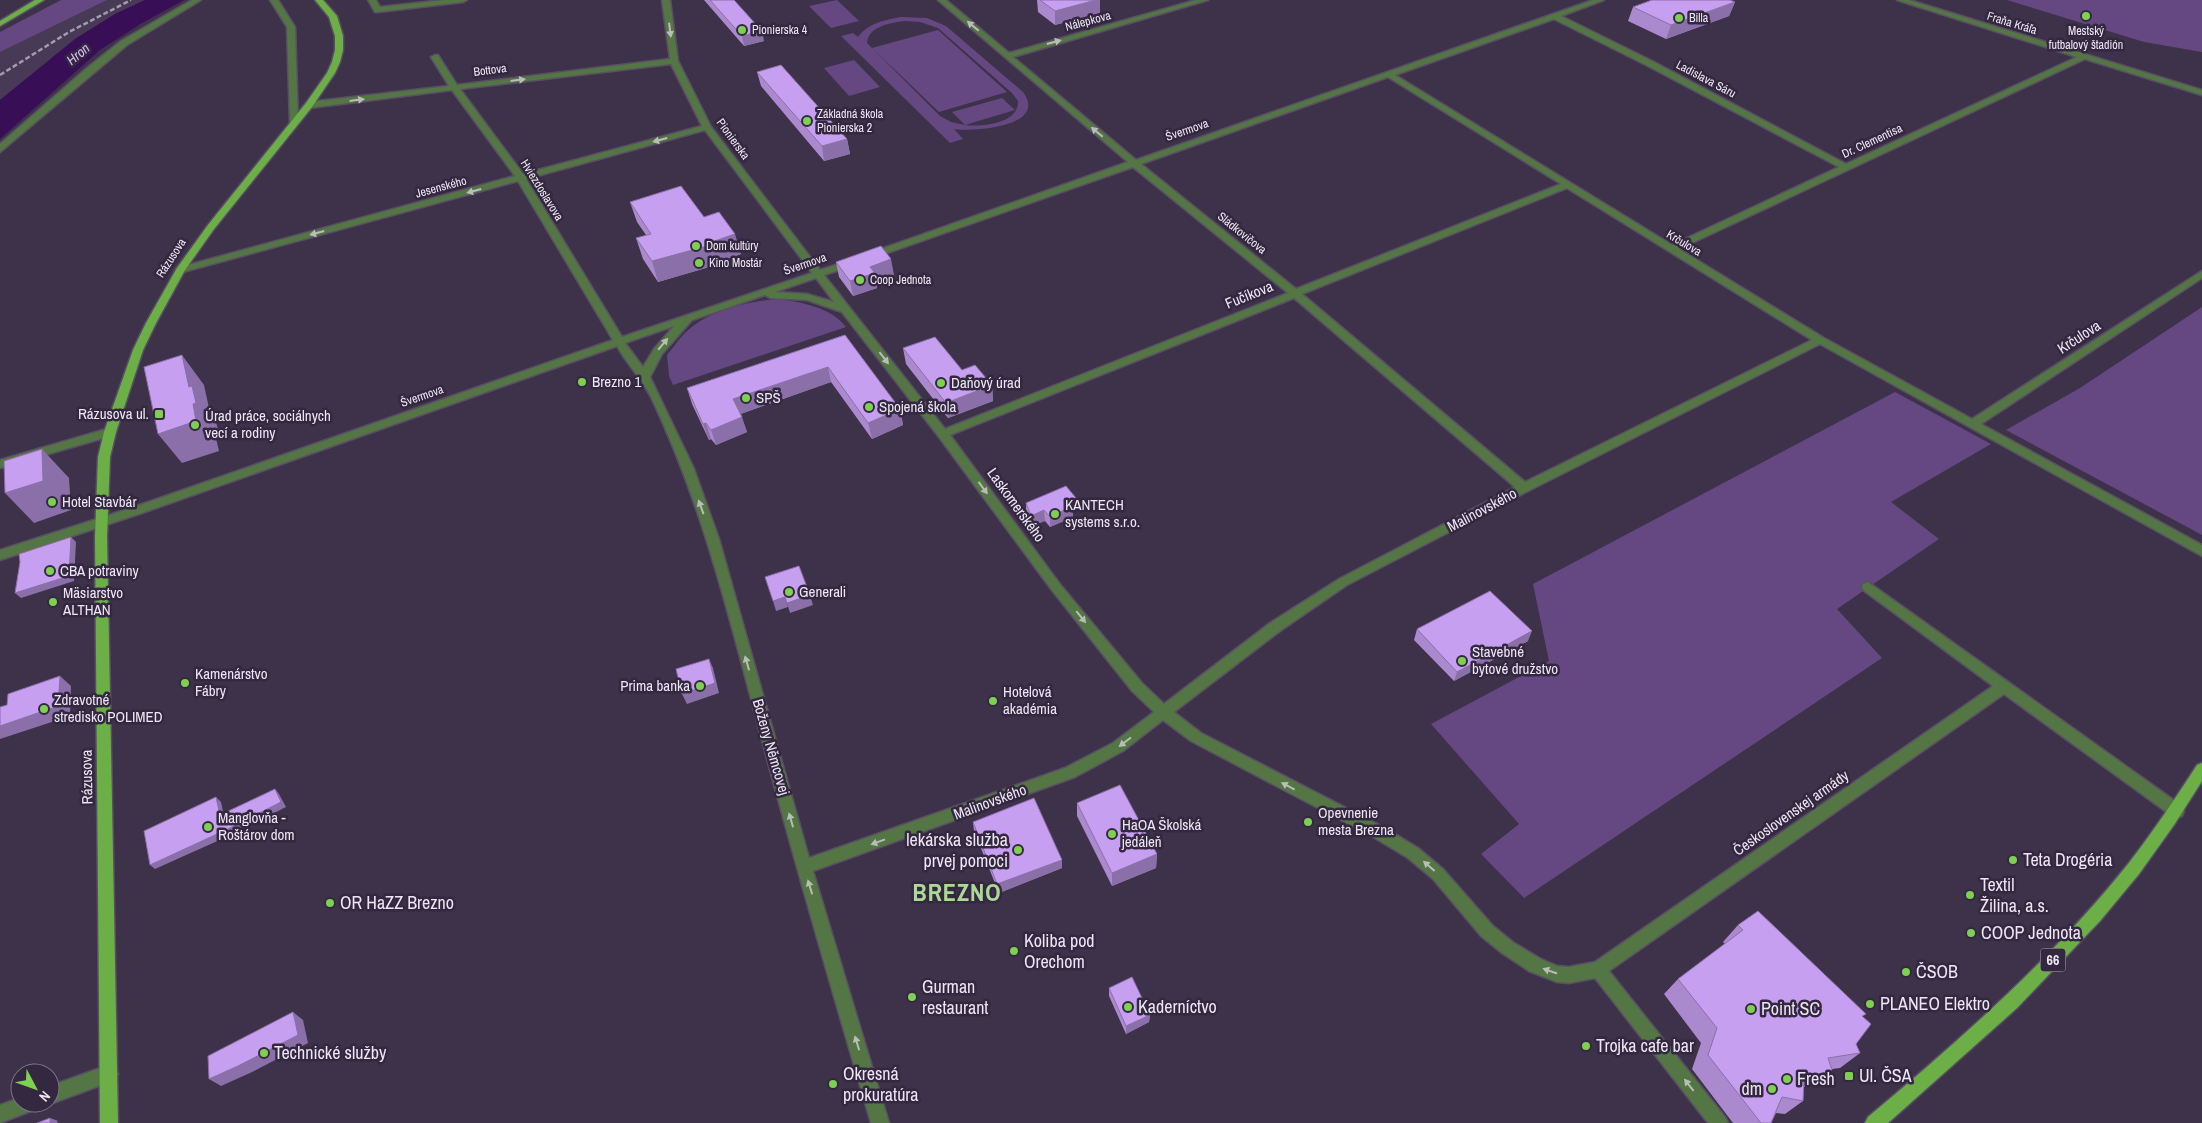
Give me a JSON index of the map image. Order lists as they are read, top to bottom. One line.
{"streets":{"main road":["Rázusova","66"],"street":["Nálepkova","Fraňa Kráľa","Bottova","Ladislava Sáru","Švermova","Pionierska","Dr. Clementisa","Jesenského","Hviezdoslavova","Sládkovičova","Krčulova","Fučíkova","Laskomerského","Malinovského","Boženy Němcovej","Československej armády"]},"crossings":[["Nálepkova","Sládkovičova"],["Fraňa Kráľa","Dr. Clementisa"],["Bottova","Pionierska"],["Bottova","Hviezdoslavova"],["Bottova","Rázusova"],["Ladislava Sáru","Švermova"],["Ladislava Sáru","Dr. Clementisa"],["Švermova","Pionierska"],["Švermova","Hviezdoslavova"],["Švermova","Sládkovičova"],["Švermova","Krčulova"],["Švermova","Rázusova"],["Švermova","Laskomerského"],["Švermova","Boženy Němcovej"],["Pionierska","Jesenského"],["Pionierska","Laskomerského"],["Dr. Clementisa","Krčulova"],["Jesenského","Hviezdoslavova"],["Jesenského","Rázusova"],["Hviezdoslavova","Boženy Němcovej"],["Sládkovičova","Fučíkova"],["Sládkovičova","Malinovského"],["Krčulova","Fučíkova"],["Krčulova","Malinovského"],["Fučíkova","Laskomerského"],["Laskomerského","Malinovského"],["Malinovského","Boženy Němcovej"]],"one_way":["Nálepkova","Bottova","Jesenského","Laskomerského","Boženy Němcovej"],"districts":["BREZNO"],"water":["Hron"],"places":{"other":["Mestský futbalový štadión","Billa","Pionierska 4","Základná škola Pionierska 2","Dom kultúry","Kino Mostár","Coop Jednota","Brezno 1","Daňový úrad","SPŠ","Spojená škola","Úrad práce, sociálnych vecí a rodiny","Hotel Stavbár","KANTECH systems s.r.o.","CBA potraviny","Generali","Mäsiarstvo ALTHAN","Stavebné bytové družstvo","Kamenárstvo Fábry","Prima banka","Hotelová akadémia","Zdravotné stredisko POLIMED","Opevnenie mesta Brezna","Manglovňa - Roštárov dom","HaOA Školská jedáleň","lekárska služba prvej pomoci","Teta Drogéria","Textil Žilina, a.s.","OR HaZZ Brezno","COOP Jednota","Koliba pod Orechom","ČSOB","Gurman restaurant","PLANEO Elektro","Kaderníctvo","Point SC","Trojka cafe bar","Technické služby","Fresh","Okresná prokuratúra","dm"],"transit":["Rázusova ul.","Ul. ČSA"]},"north":"bottom right"}
